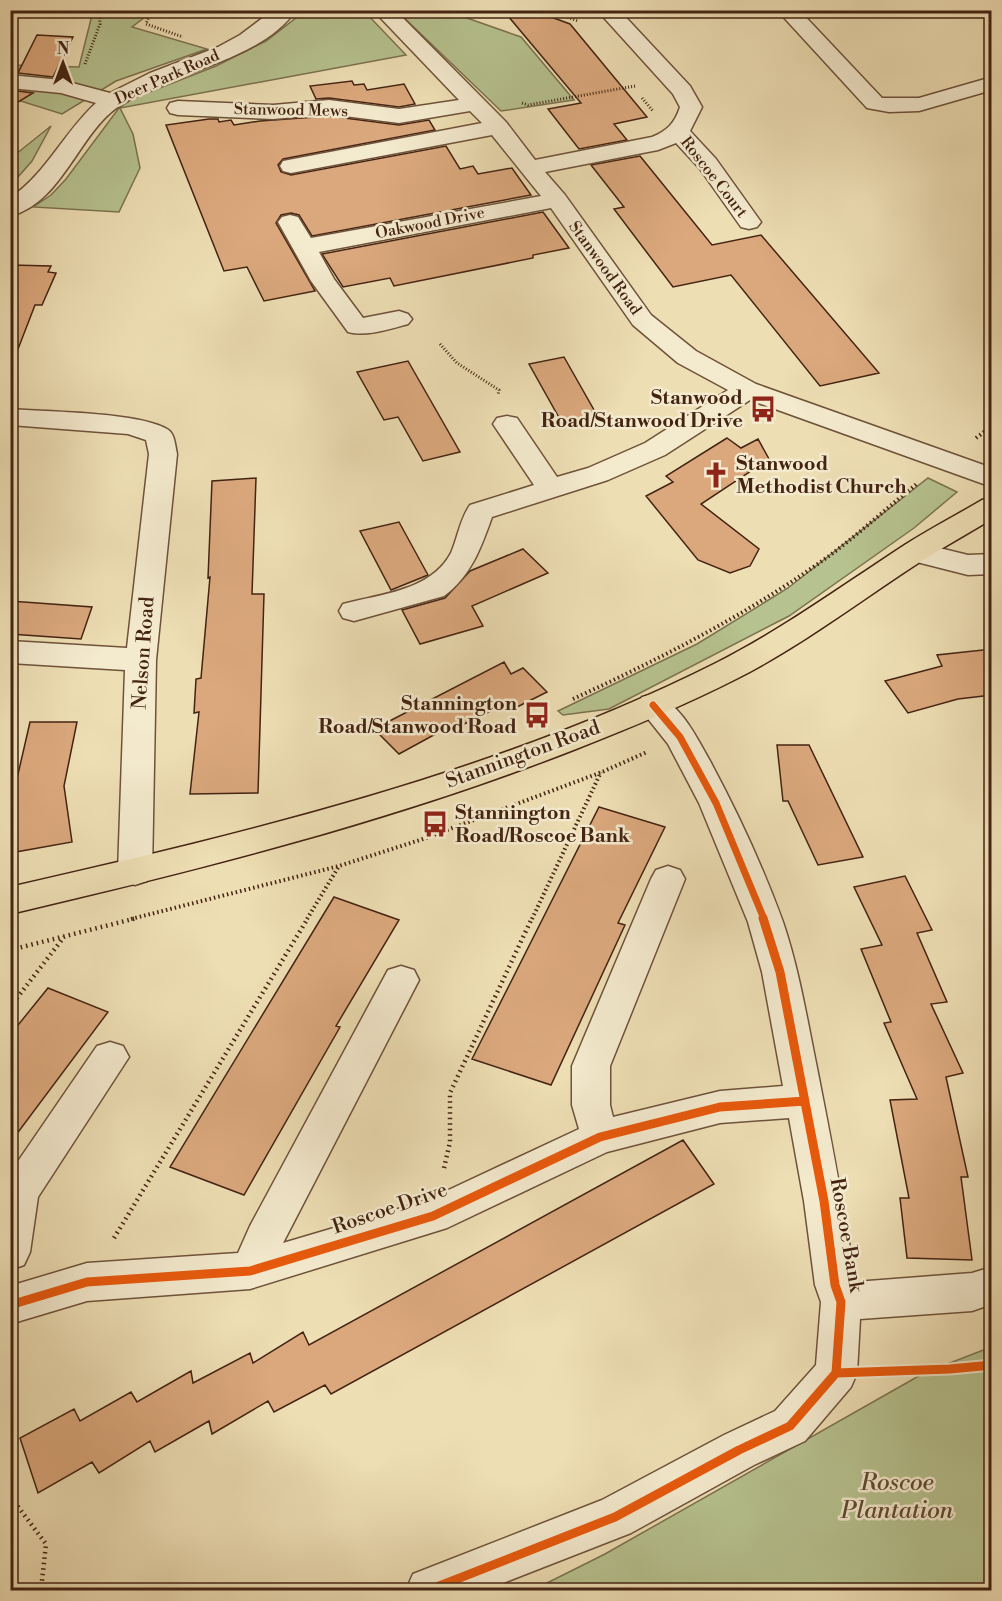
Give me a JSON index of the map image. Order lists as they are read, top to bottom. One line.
{"streets":{"main road":["Stannington Road"],"street":["Deer Park Road","Stanwood Mews","Roscoe Court","Oakwood Drive","Stanwood Road","Nelson Road","Roscoe Drive","Roscoe Bank"]},"crossings":[["Stanwood Mews","Stanwood Road"],["Oakwood Drive","Stanwood Road"],["Nelson Road","Stannington Road"],["Stannington Road","Roscoe Bank"],["Roscoe Drive","Roscoe Bank"]],"parks":["Roscoe Plantation"],"places":{"bus stop":["Stanwood Road/Stanwood Drive","Stannington Road/Stanwood Road","Stannington Road/Roscoe Bank"],"church":["Stanwood Methodist Church"]},"north":"top"}
